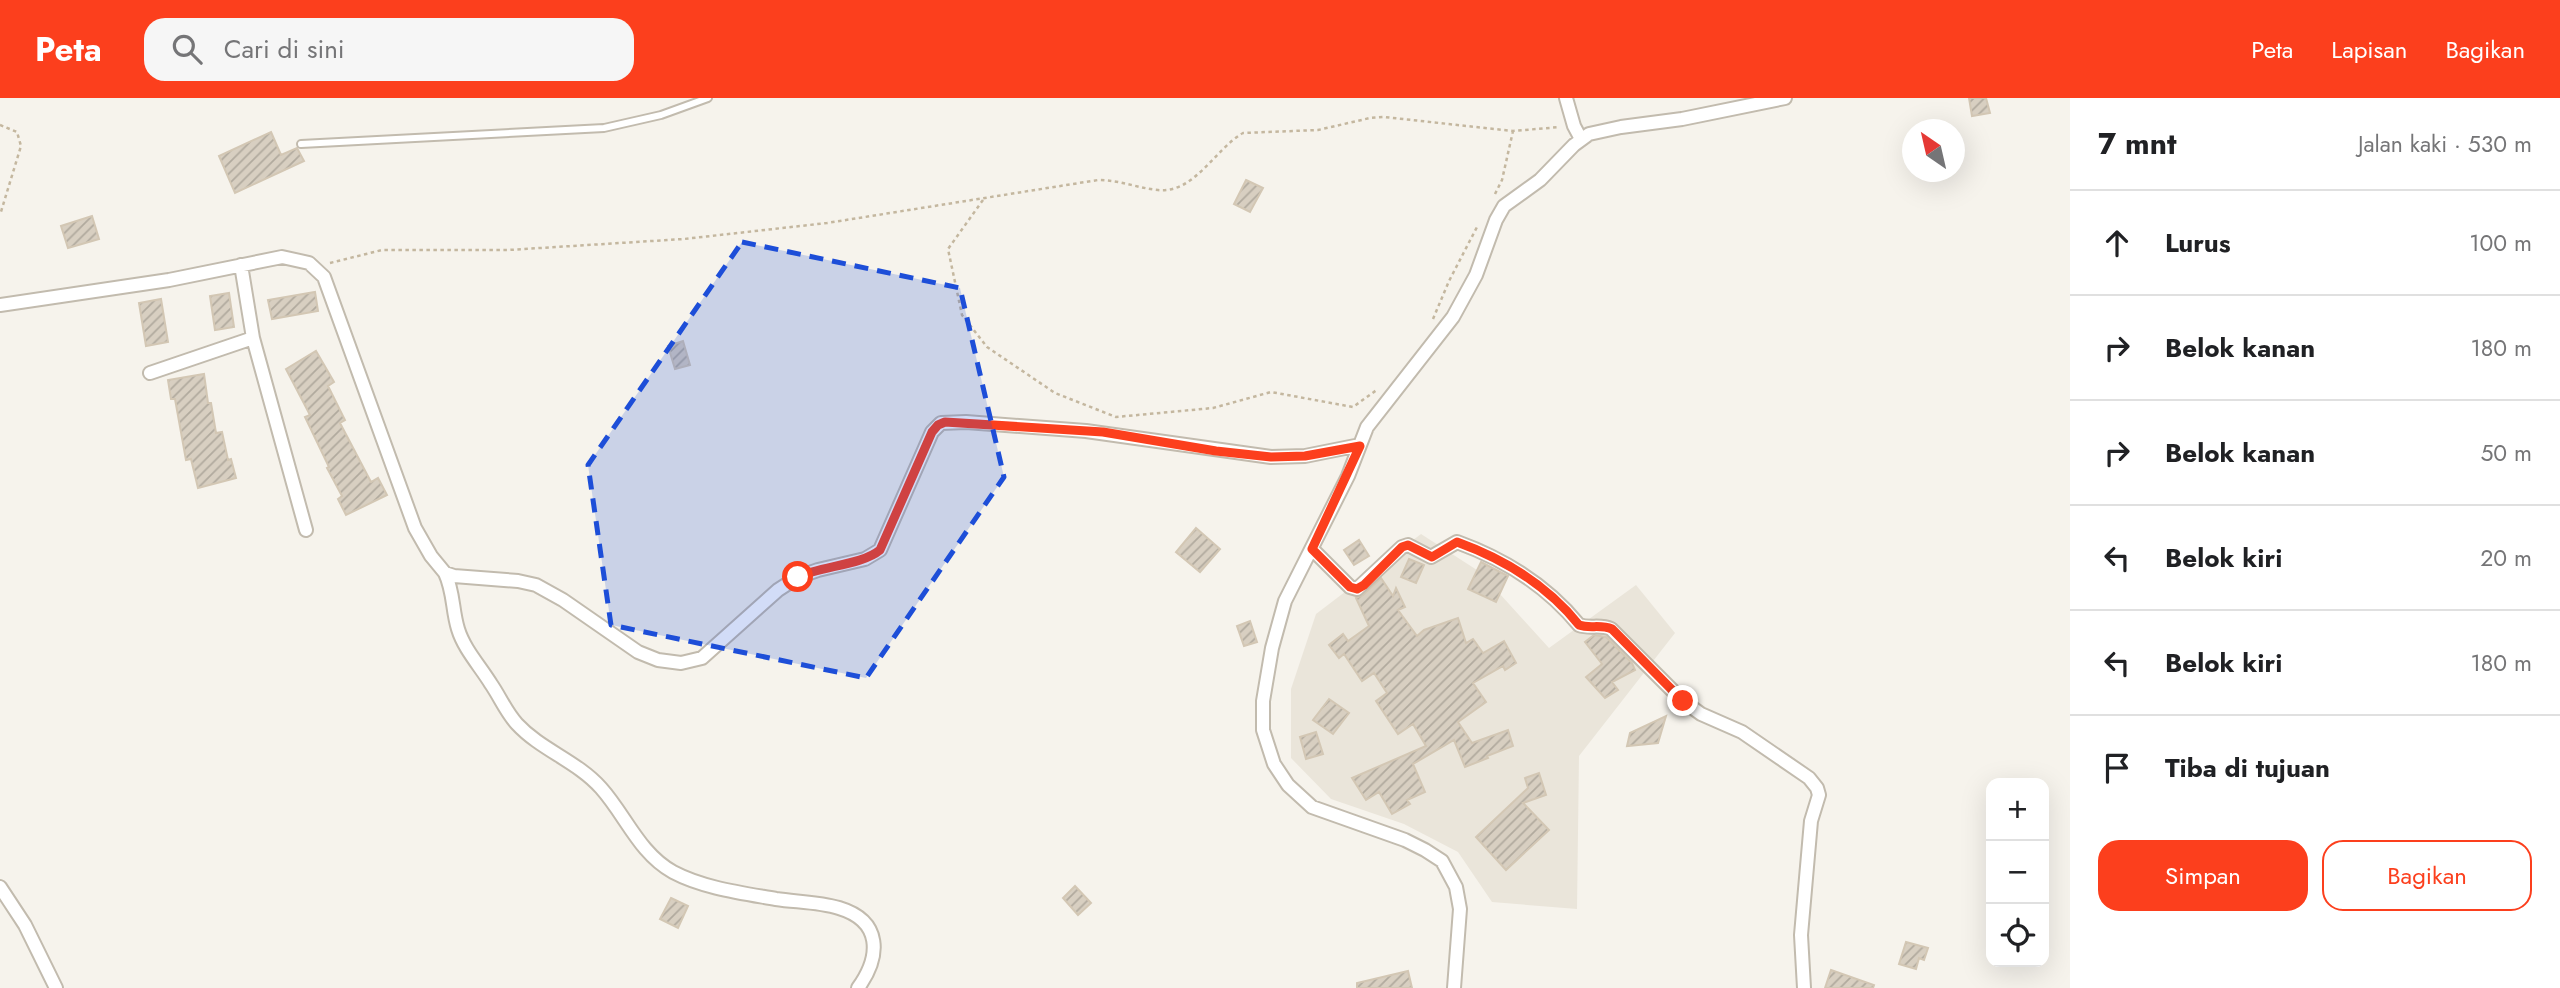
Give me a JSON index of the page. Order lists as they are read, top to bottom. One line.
{"north":"top left","page":{"header":"Peta","search":"Cari di sini","nav":["Peta","Lapisan","Bagikan"],"heading":["7 mnt","Jalan kaki · 530 m"],"list":[["Lurus","100 m"],["Belok kanan","180 m"],["Belok kanan","50 m"],["Belok kiri","20 m"],["Belok kiri","180 m"],"Tiba di tujuan"],"map_buttons":["+","−"],"buttons":["Simpan","Bagikan"]}}
